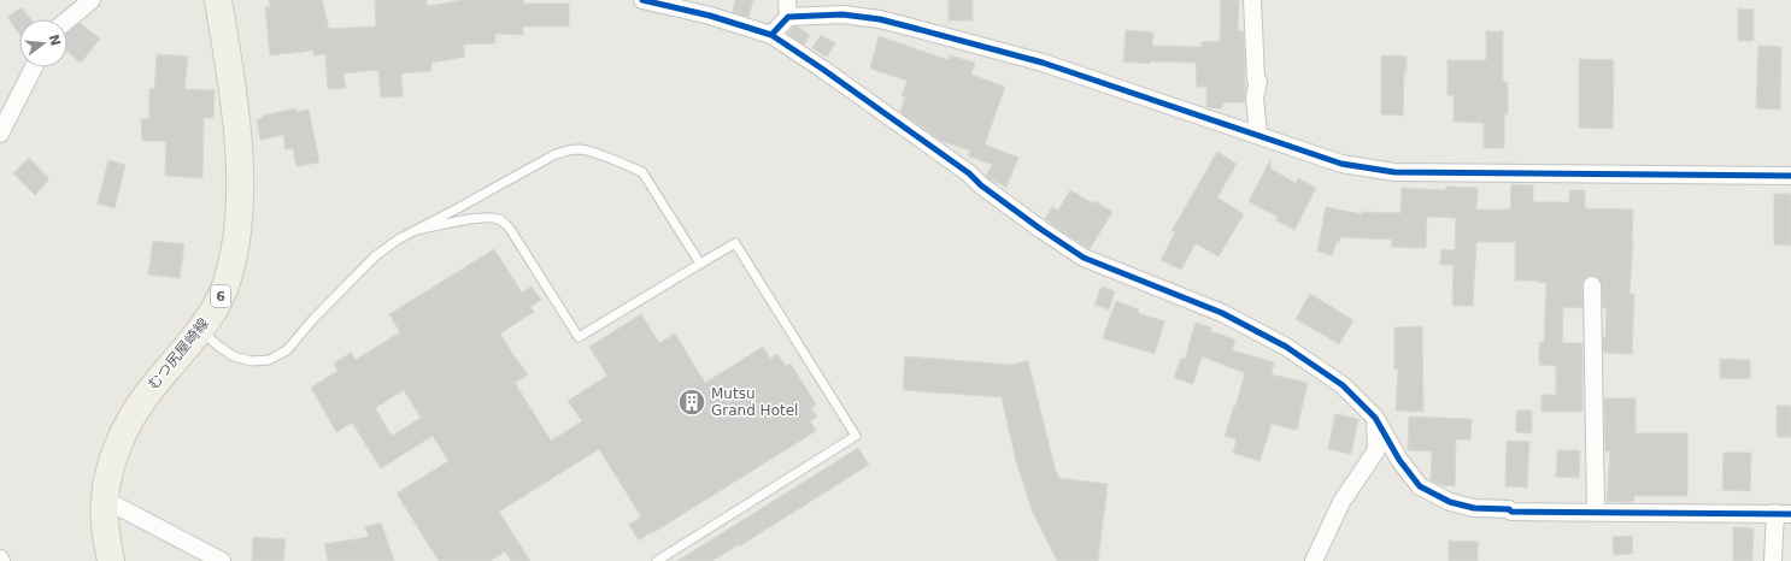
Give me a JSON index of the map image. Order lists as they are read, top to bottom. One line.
{"streets":{"main road":["6","むつ尻屋崎線"]},"places":{"building":["Mutsu Grand Hotel"]},"north":"right"}
